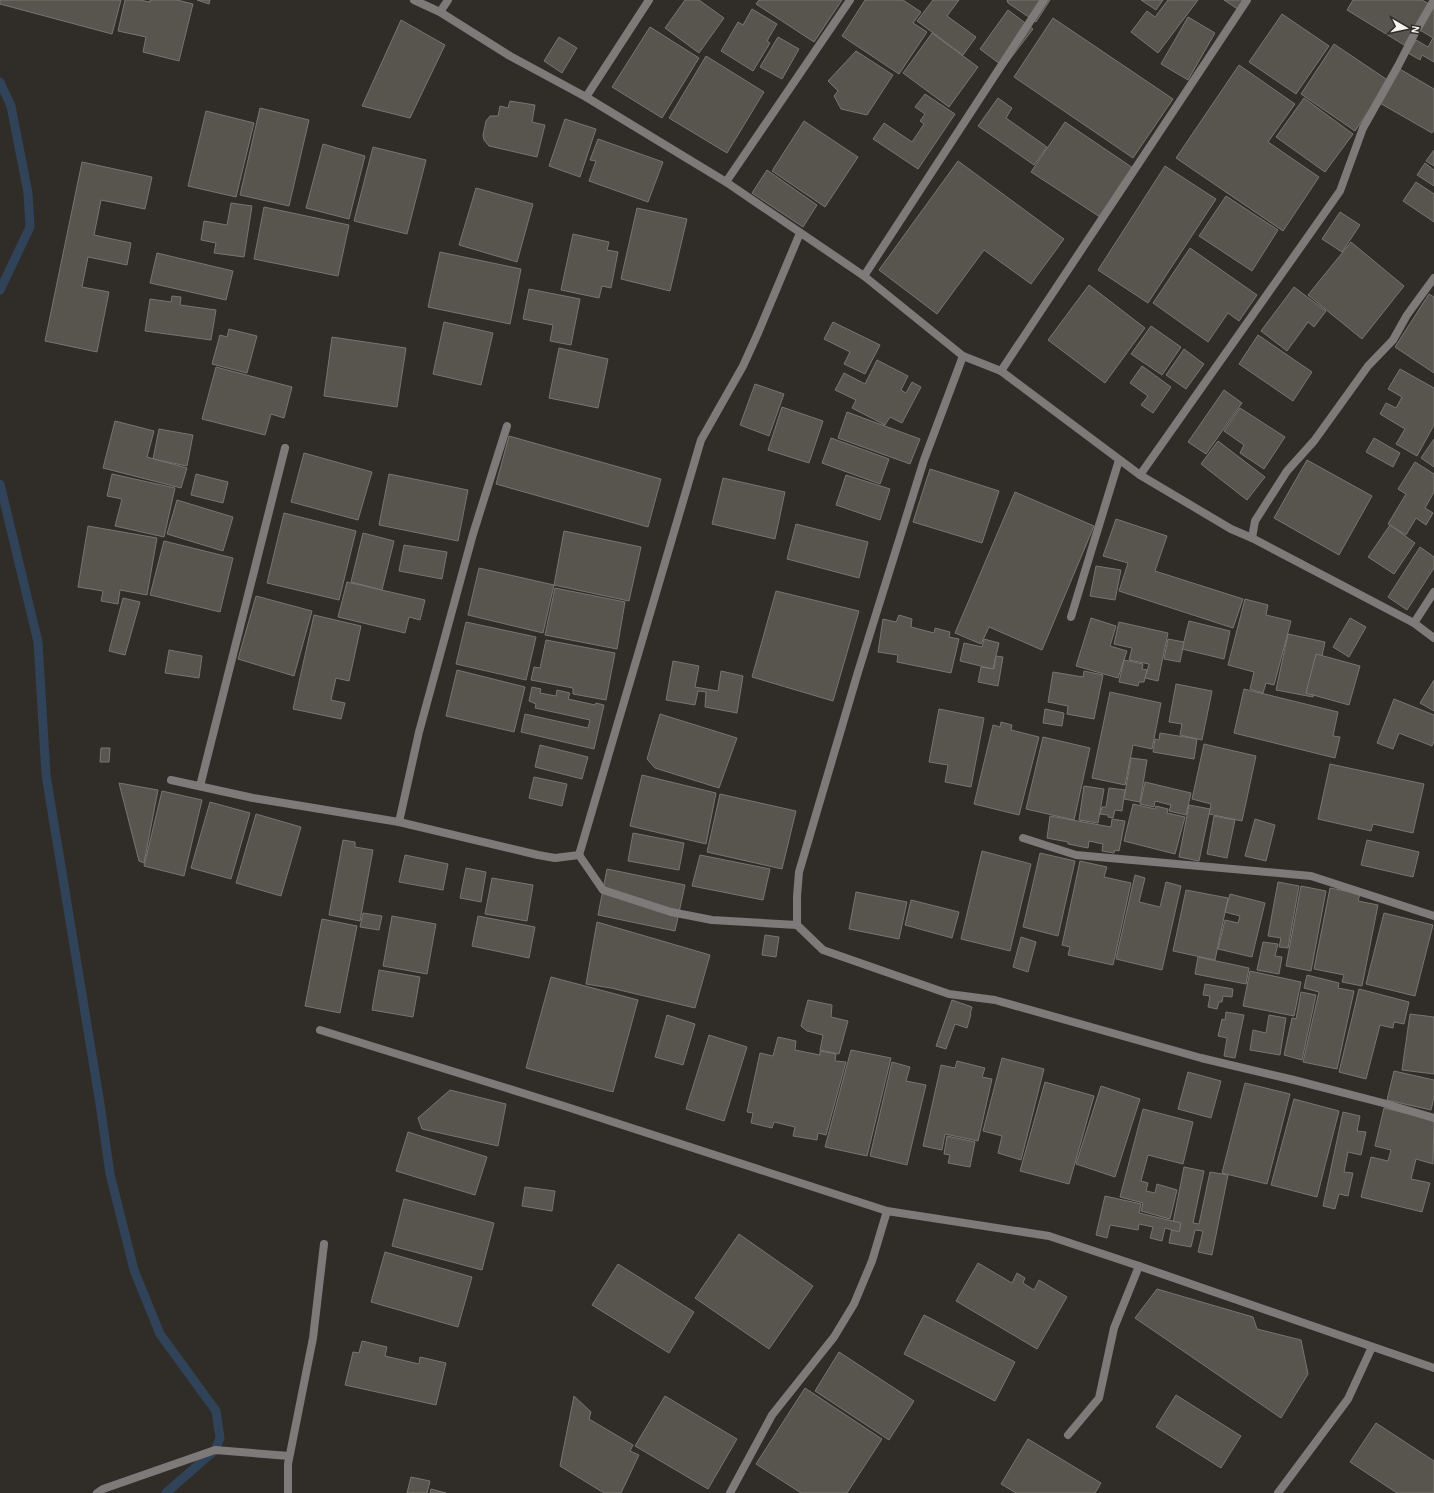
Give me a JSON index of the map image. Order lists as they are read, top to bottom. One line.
{"north":"right"}
